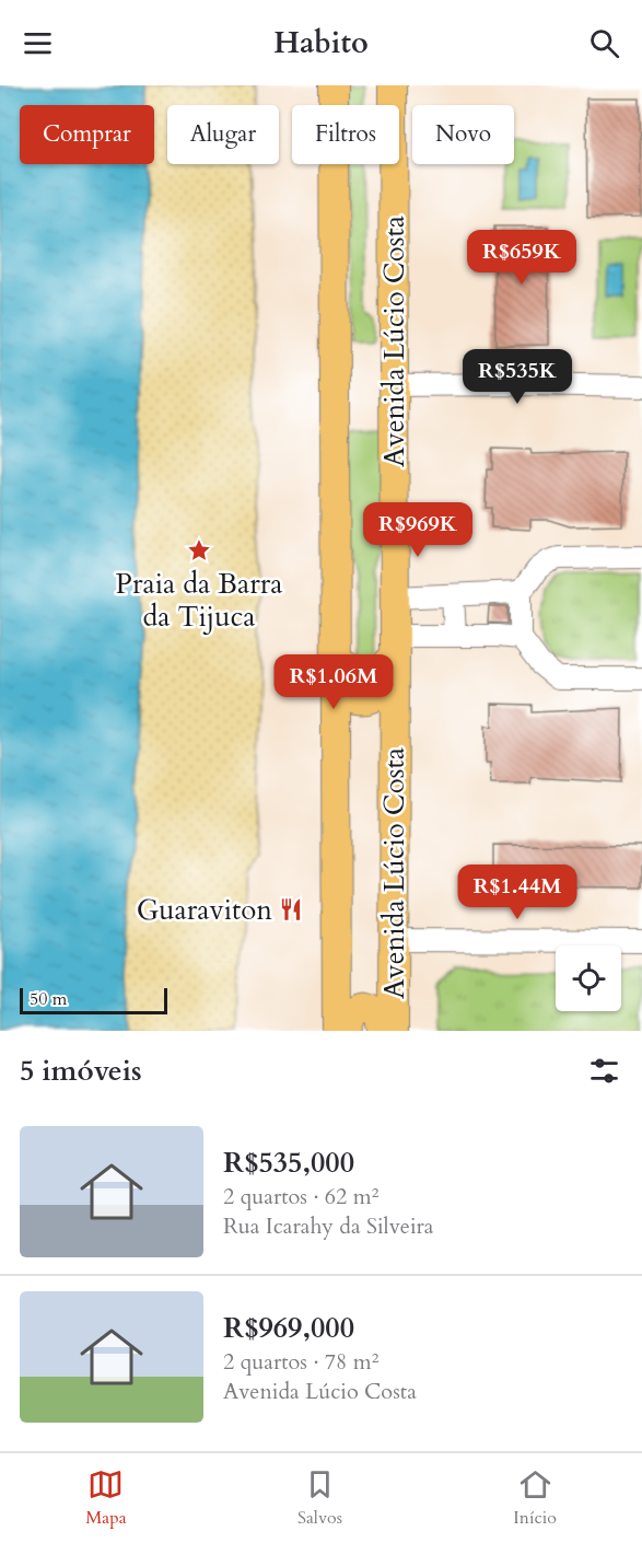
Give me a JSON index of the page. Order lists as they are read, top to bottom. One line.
{"streets":{"main road":["Avenida Lúcio Costa"]},"places":{"place":["Praia da Barra da Tijuca"],"restaurant":["Guaraviton"]},"scale_bar":"50 m","page":{"header":"Habito","chip":["Comprar","Alugar","Filtros","Novo"],"price":["R$659K","R$535K","R$969K","R$1.06M","R$1.44M"],"scale":"50 m","heading":"5 imóveis","list":[{"name":"R$535,000","note":"2 quartos · 62 m² · Rua Icarahy da Silveira"},{"name":"R$969,000","note":"2 quartos · 78 m² · Avenida Lúcio Costa"}],"tabs":["Mapa","Salvos","Início"]}}
